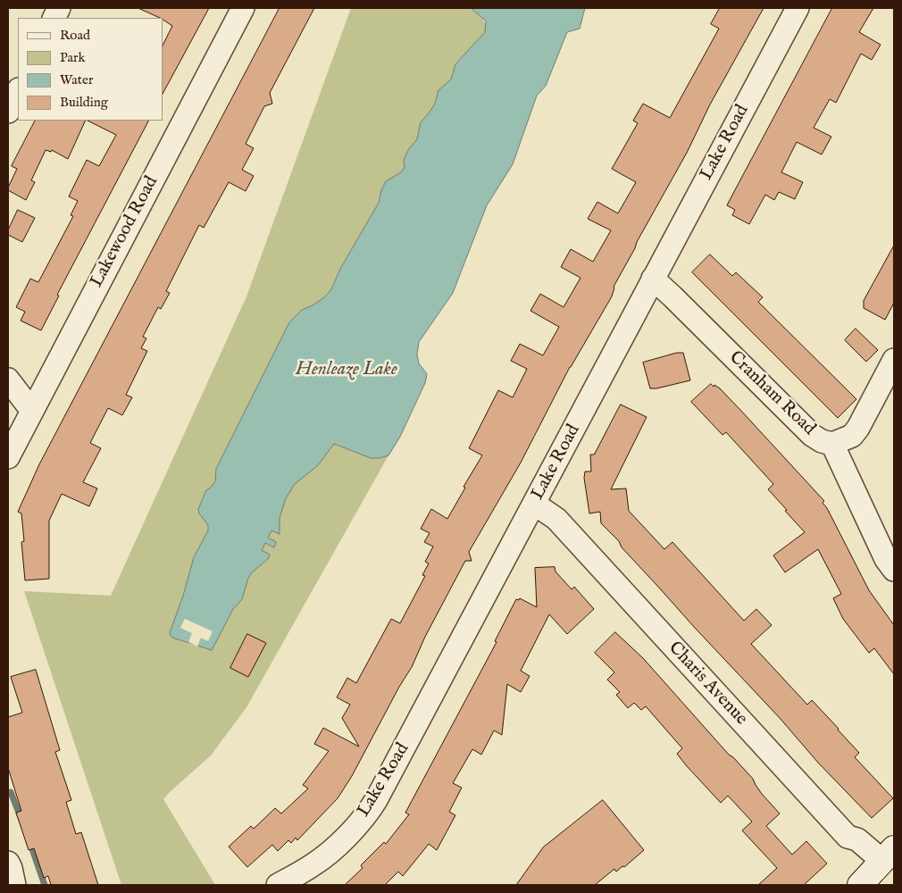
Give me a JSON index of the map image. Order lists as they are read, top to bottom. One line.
{"streets":{"street":["Lake Road","Lakewood Road","Cranham Road","Charis Avenue"]},"crossings":[["Lake Road","Cranham Road"],["Lake Road","Charis Avenue"]],"water":["Henleaze Lake"],"legend":["Road","Park","Water","Building"]}
